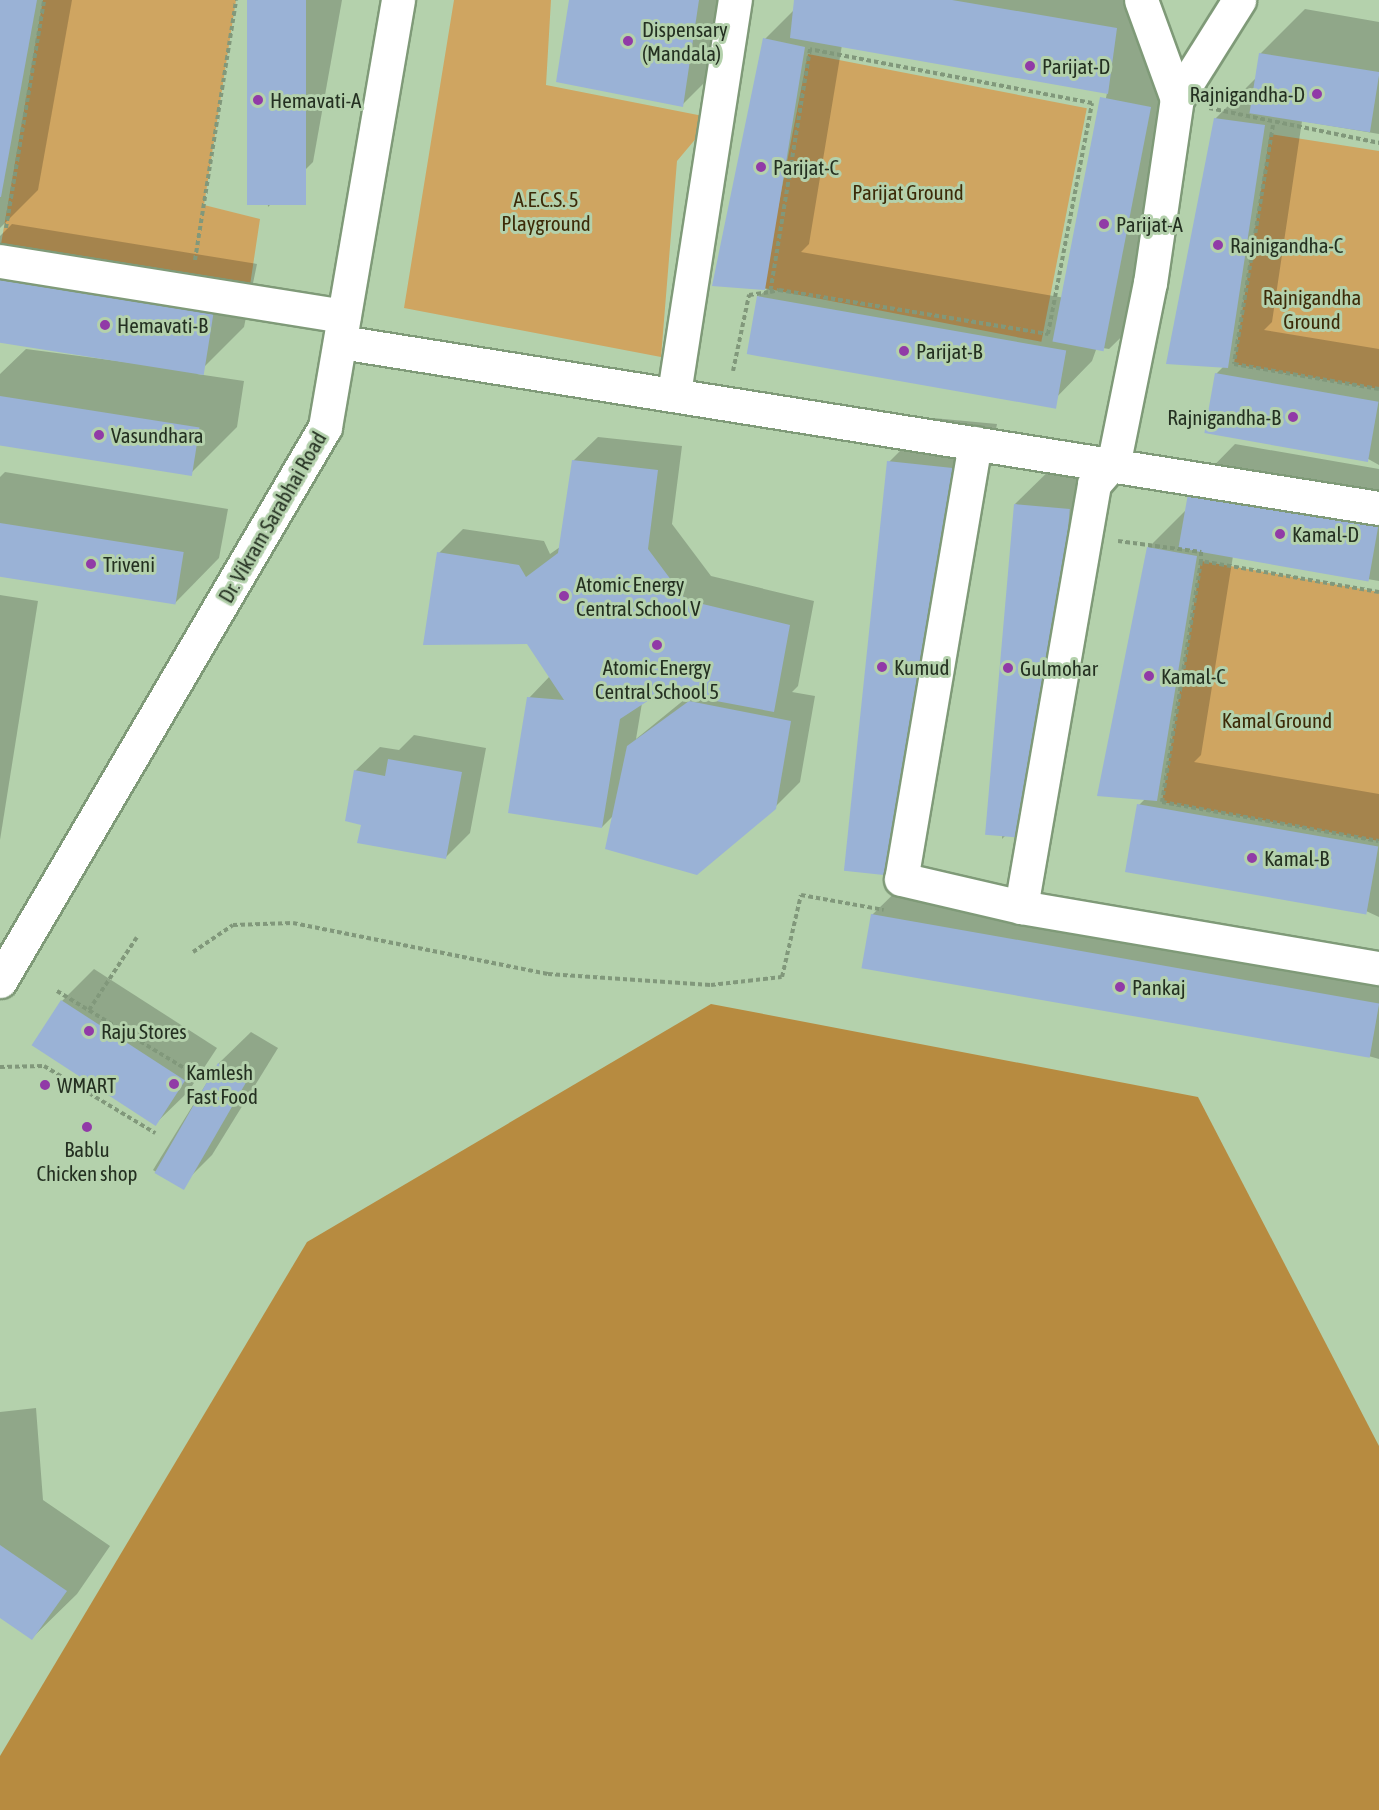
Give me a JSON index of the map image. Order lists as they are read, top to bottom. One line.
{"streets":{"street":["Dr. Vikram Sarabhai Road"]},"parks":["Parijat Ground","A.E.C.S. 5 Playground","Rajnigandha Ground","Kamal Ground"],"places":["Dispensary (Mandala)","Parijat-D","Rajnigandha-D","Hemavati-A","Parijat-C","Parijat-A","Rajnigandha-C","Hemavati-B","Parijat-B","Rajnigandha-B","Vasundhara","Kamal-D","Triveni","Atomic Energy Central School V","Atomic Energy Central School 5","Kumud","Gulmohar","Kamal-C","Kamal-B","Pankaj","Raju Stores","Kamlesh Fast Food","WMART","Bablu Chicken shop"]}
